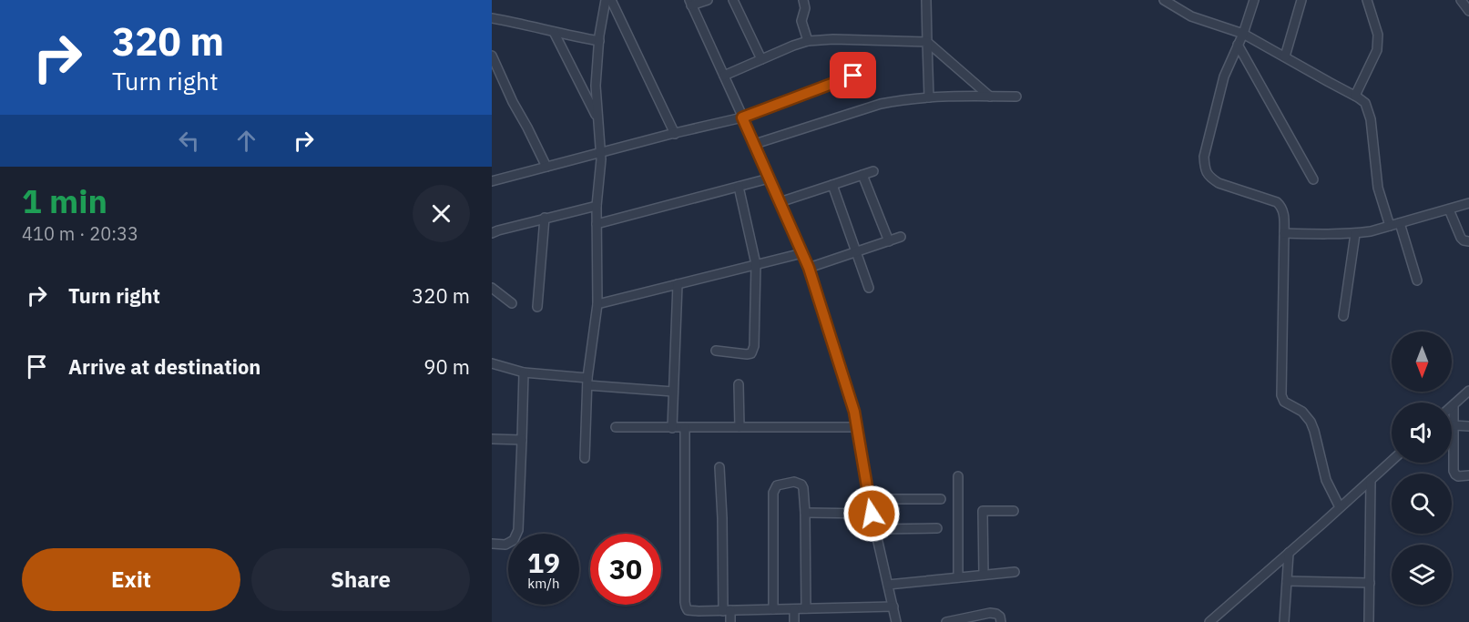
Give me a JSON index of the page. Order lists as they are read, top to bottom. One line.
{"north":"bottom","page":{"turn":["320 m","Turn right"],"heading":["1 min","410 m · 20:33"],"list":[{"name":"Turn right","value":"320 m"},{"name":"Arrive at destination","value":"90 m"}],"speed":"19 km/h","limit":"30","buttons":["Exit","Share"]}}
